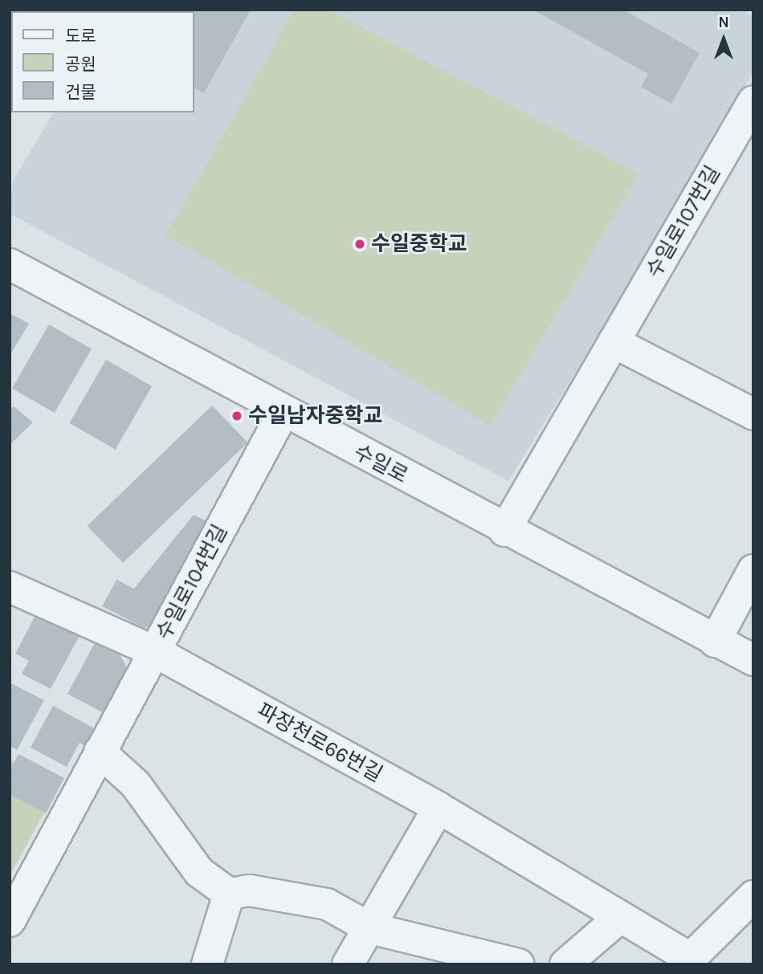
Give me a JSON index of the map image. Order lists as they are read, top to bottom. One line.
{"streets":{"street":["수일로107번길","수일로","수일로104번길","파장천로66번길"]},"crossings":[["수일로107번길","수일로"],["수일로","수일로104번길"],["수일로104번길","파장천로66번길"]],"places":["수일중학교","수일남자중학교"],"legend":["도로","공원","건물"],"north":"top"}
